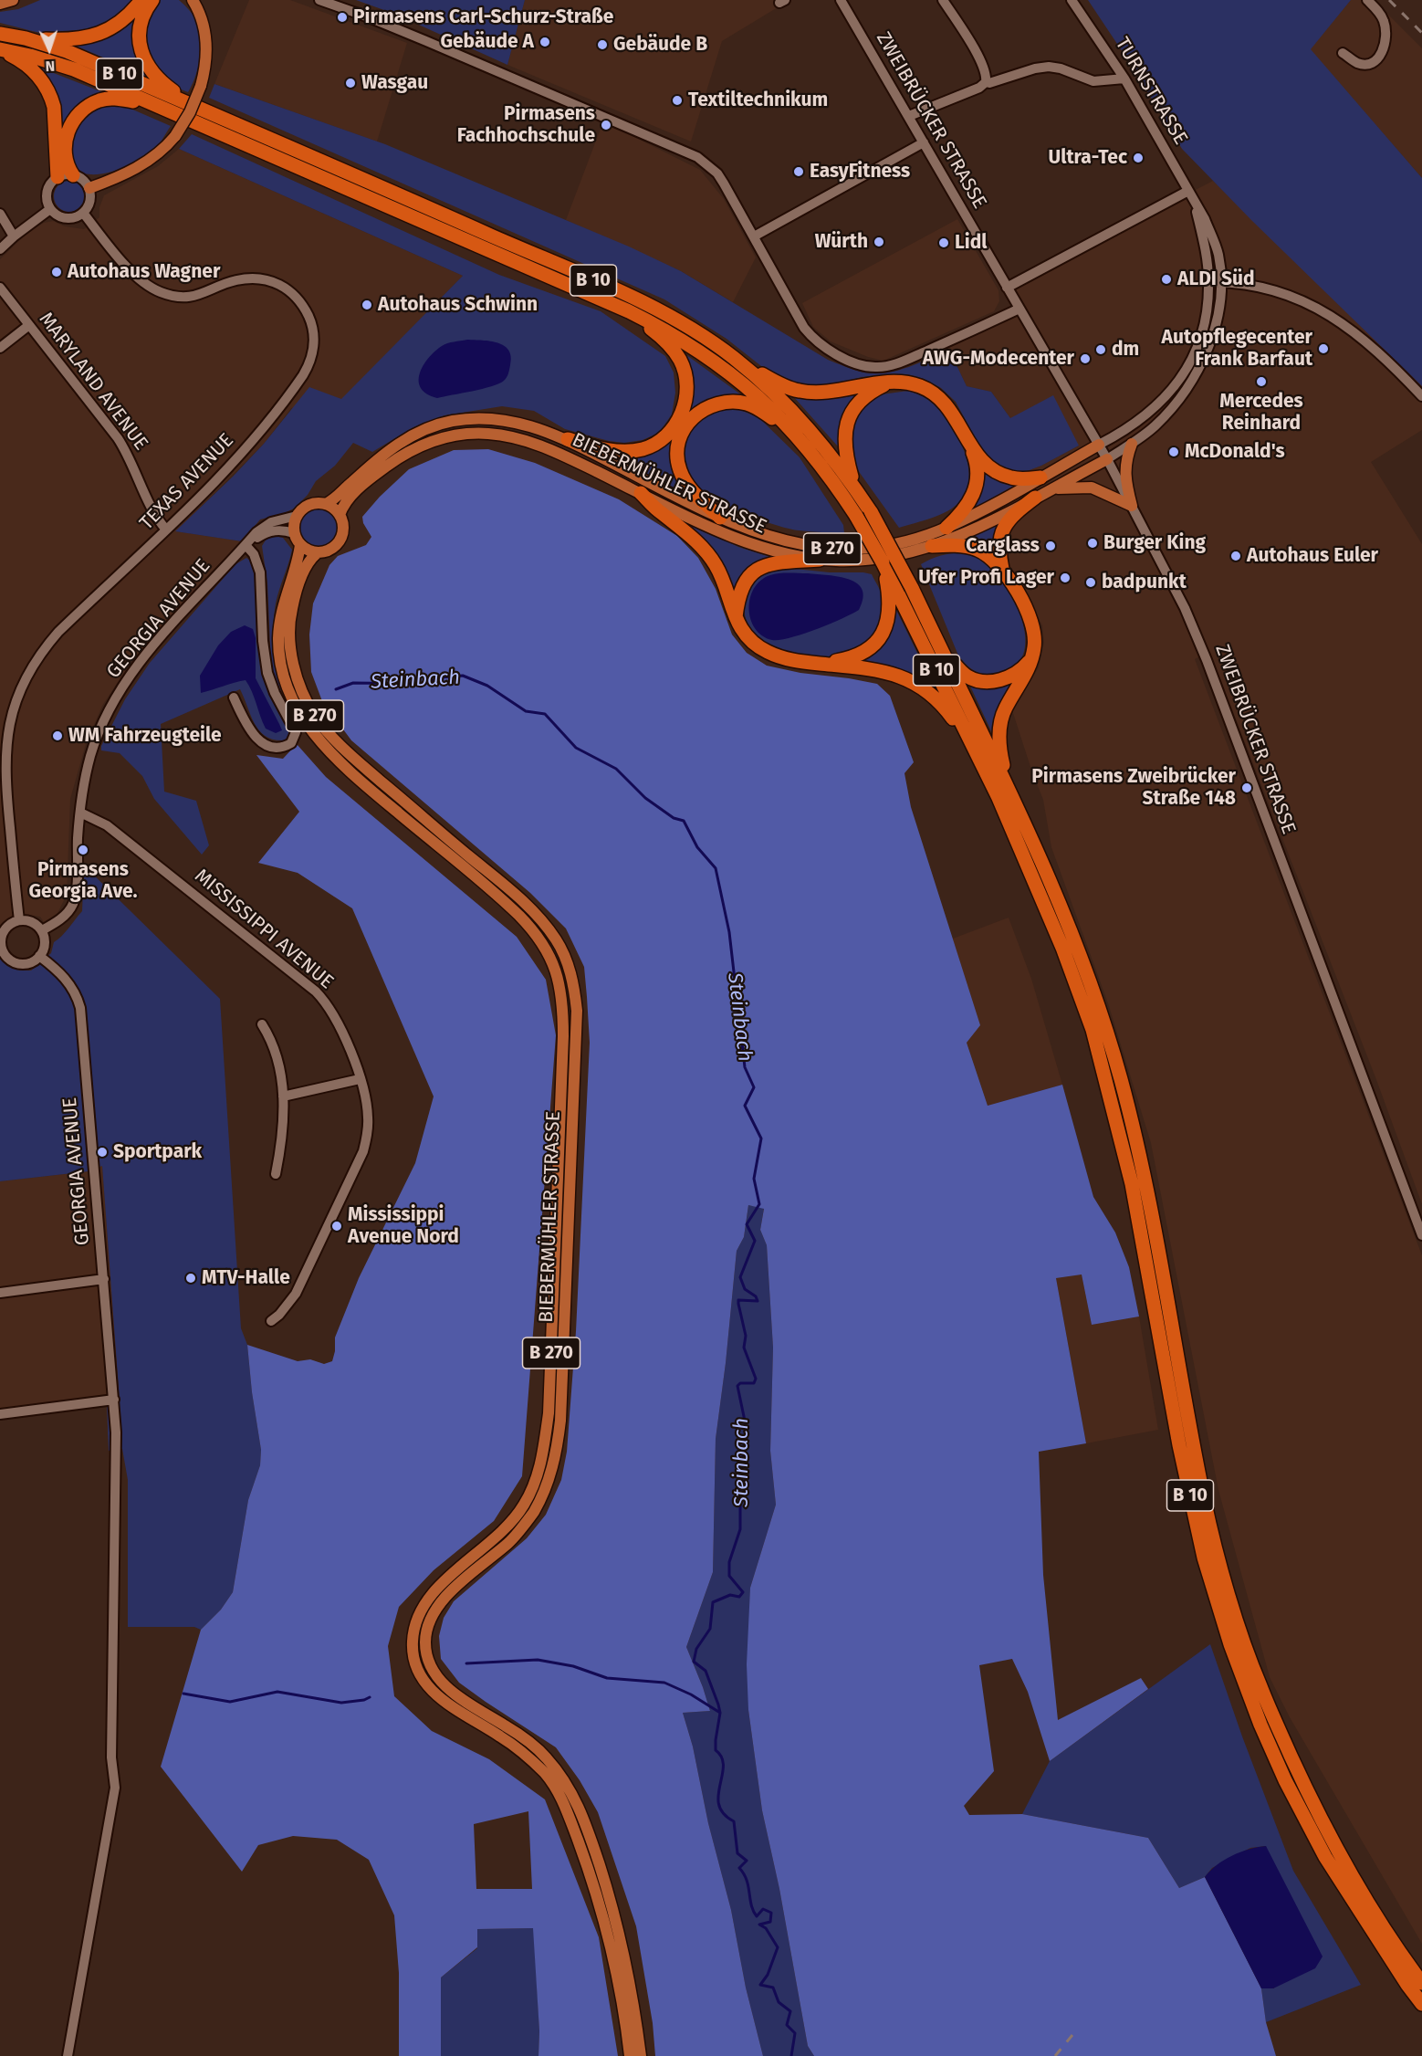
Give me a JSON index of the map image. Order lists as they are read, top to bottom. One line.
{"streets":{"highway":["B 10"],"main road":["BIEBERMÜHLER STRASSE","B 270"],"street":["TURNSTRASSE","ZWEIBRÜCKER STRASSE","MARYLAND AVENUE","TEXAS AVENUE","GEORGIA AVENUE","MISSISSIPPI AVENUE"]},"crossings":[["TURNSTRASSE","ZWEIBRÜCKER STRASSE"],["TURNSTRASSE","B 270"],["ZWEIBRÜCKER STRASSE","B 270"],["MARYLAND AVENUE","TEXAS AVENUE"],["TEXAS AVENUE","GEORGIA AVENUE"],["BIEBERMÜHLER STRASSE","B 270"],["BIEBERMÜHLER STRASSE","GEORGIA AVENUE"],["B 270","GEORGIA AVENUE"],["GEORGIA AVENUE","MISSISSIPPI AVENUE"]],"water":["Steinbach"],"places":["Pirmasens Carl-Schurz-Straße","Gebäude A","Gebäude B","Wasgau","Textiltechnikum","Pirmasens Fachhochschule","Ultra-Tec","EasyFitness","Würth","Lidl","Autohaus Wagner","ALDI Süd","Autohaus Schwinn","Autopflegecenter Frank Barfaut","dm","AWG-Modecenter","Mercedes Reinhard","McDonald's","Burger King","Carglass","Autohaus Euler","Ufer Profi Lager","badpunkt","WM Fahrzeugteile","Pirmasens Zweibrücker Straße 148","Pirmasens Georgia Ave.","Sportpark","Mississippi Avenue Nord","MTV-Halle"],"north":"bottom"}
